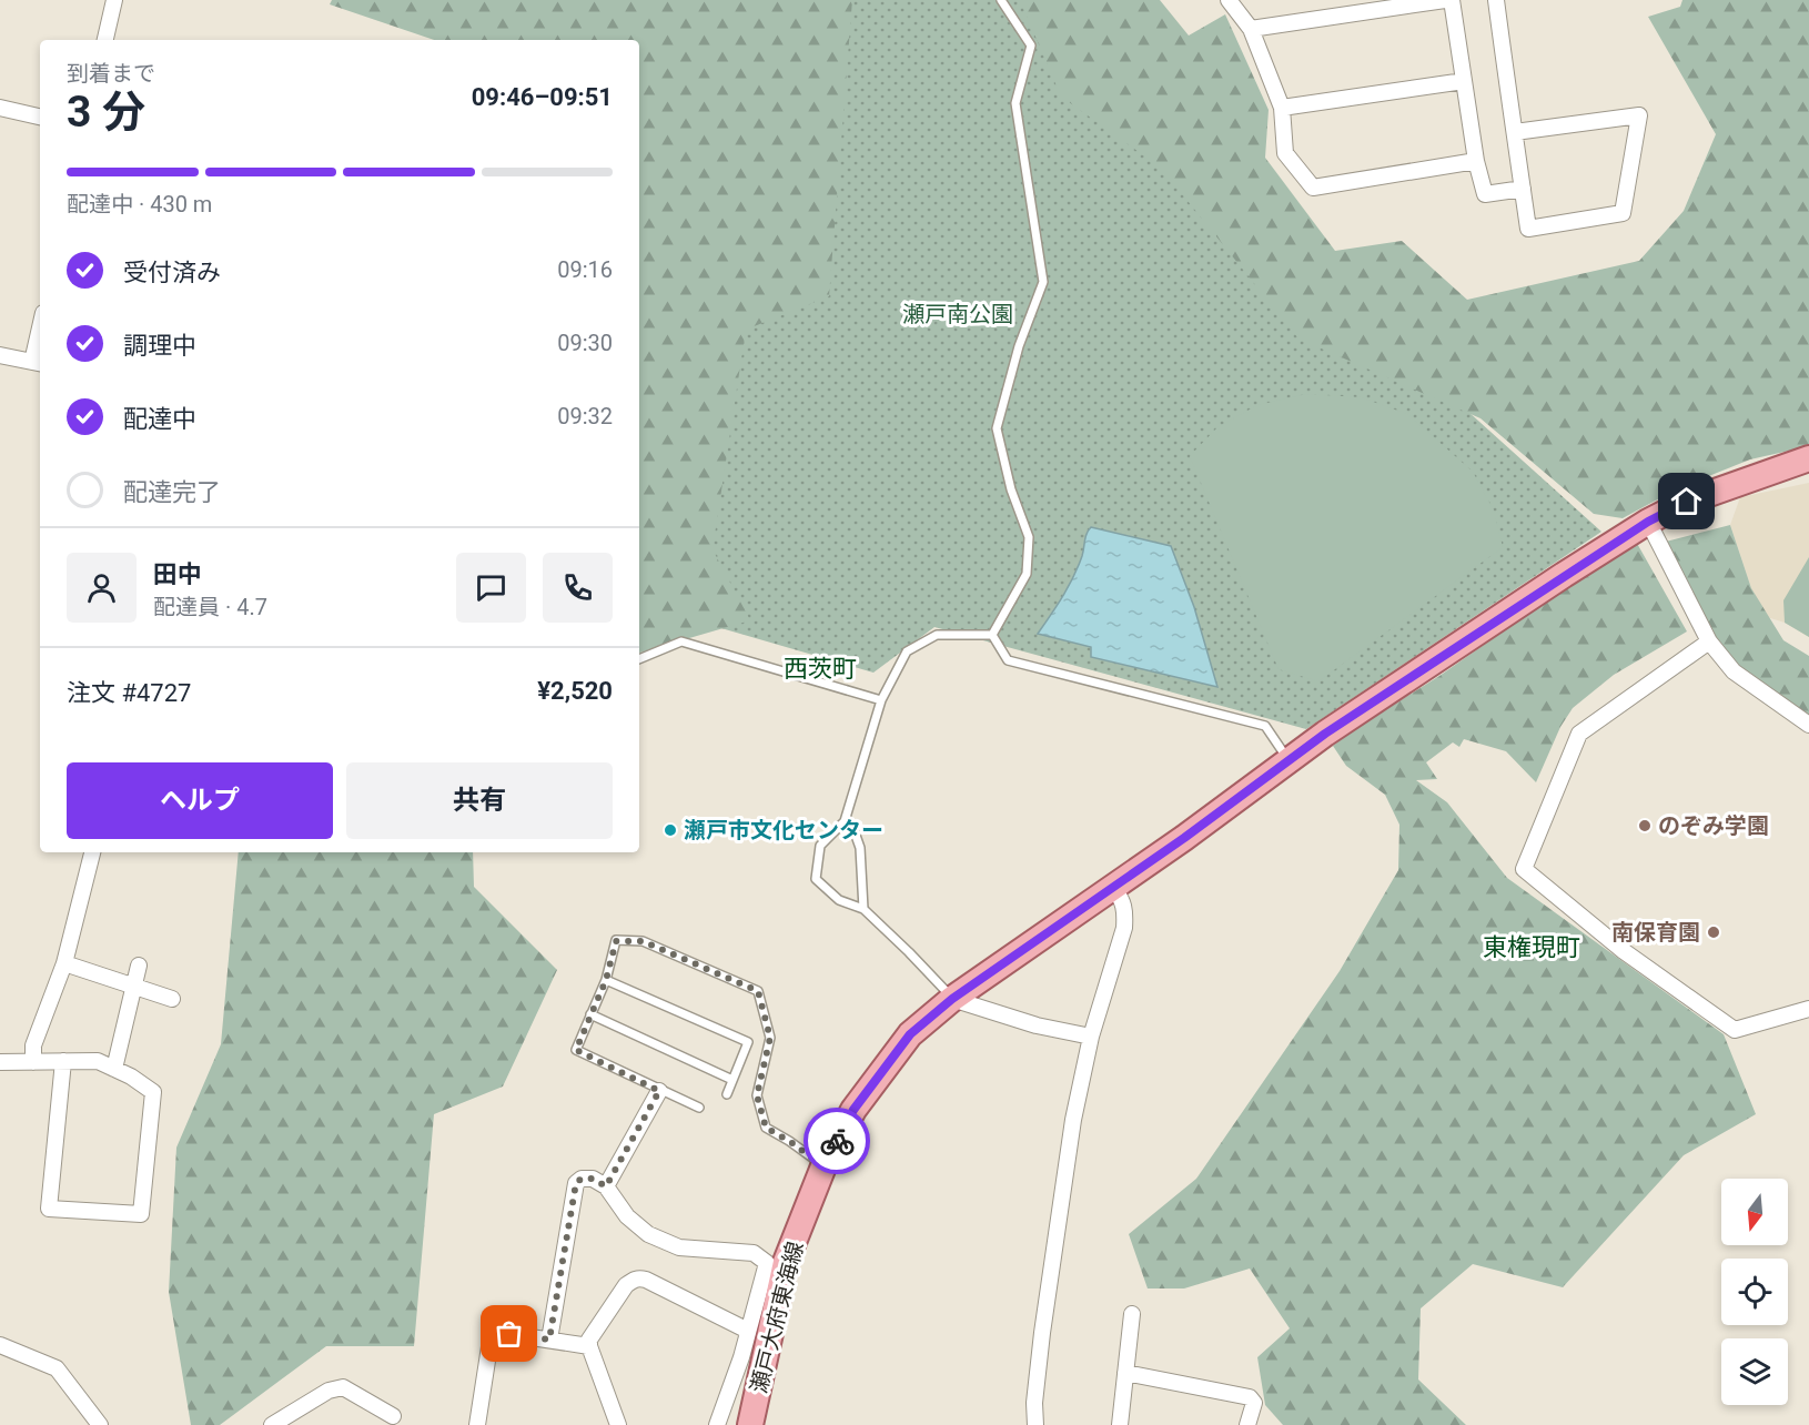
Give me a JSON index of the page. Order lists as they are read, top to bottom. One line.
{"streets":{"main road":["瀬戸大府東海線"]},"districts":["西茨町","東権現町"],"parks":["瀬戸南公園"],"places":["のぞみ学園","瀬戸市文化センター","南保育園"],"north":"bottom","page":{"heading":["3 分","到着まで","09:46–09:51"],"panel":["田中","配達員 · 4.7","注文 #4727","¥2,520"],"bar":"配達中 · 430 m","list":[["受付済み","09:16"],["調理中","09:30"],["配達中","09:32"],"配達完了"],"buttons":["ヘルプ","共有"]}}
